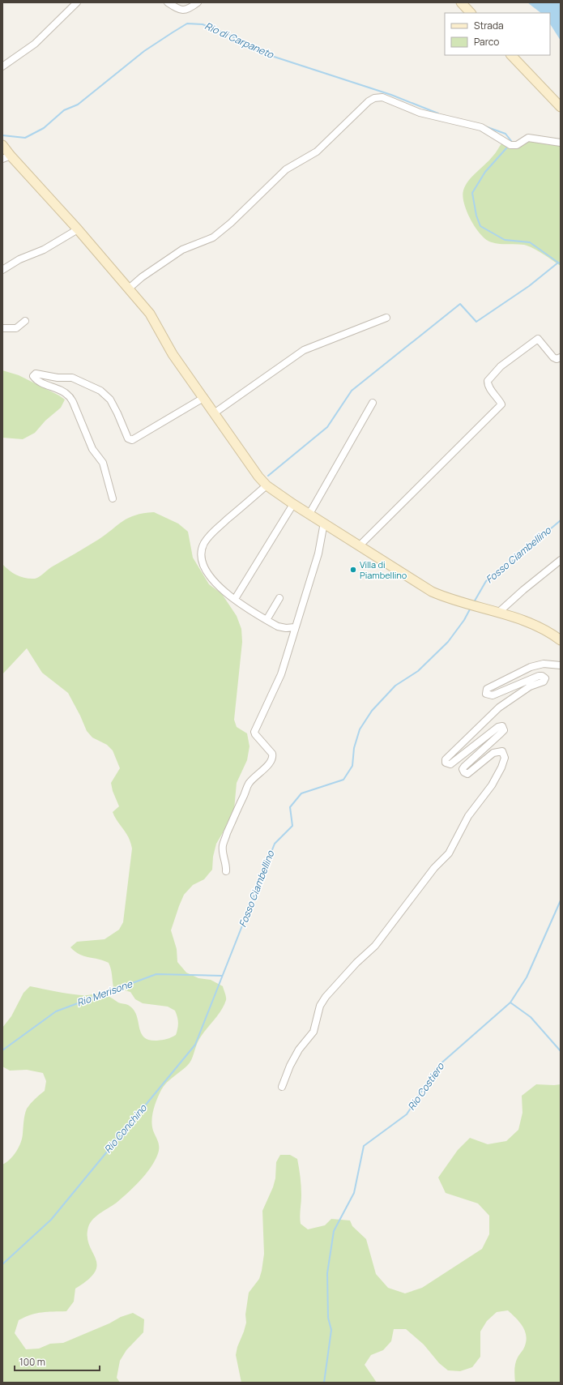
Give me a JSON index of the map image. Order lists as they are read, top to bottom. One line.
{"water":["Rio di Carpaneto","Fosso Ciambellino","Rio Merisone","Rio Costiero","Rio Conchino"],"places":["Villa di Piambellino"],"legend":["Strada","Parco"],"scale_bar":"100 m"}
